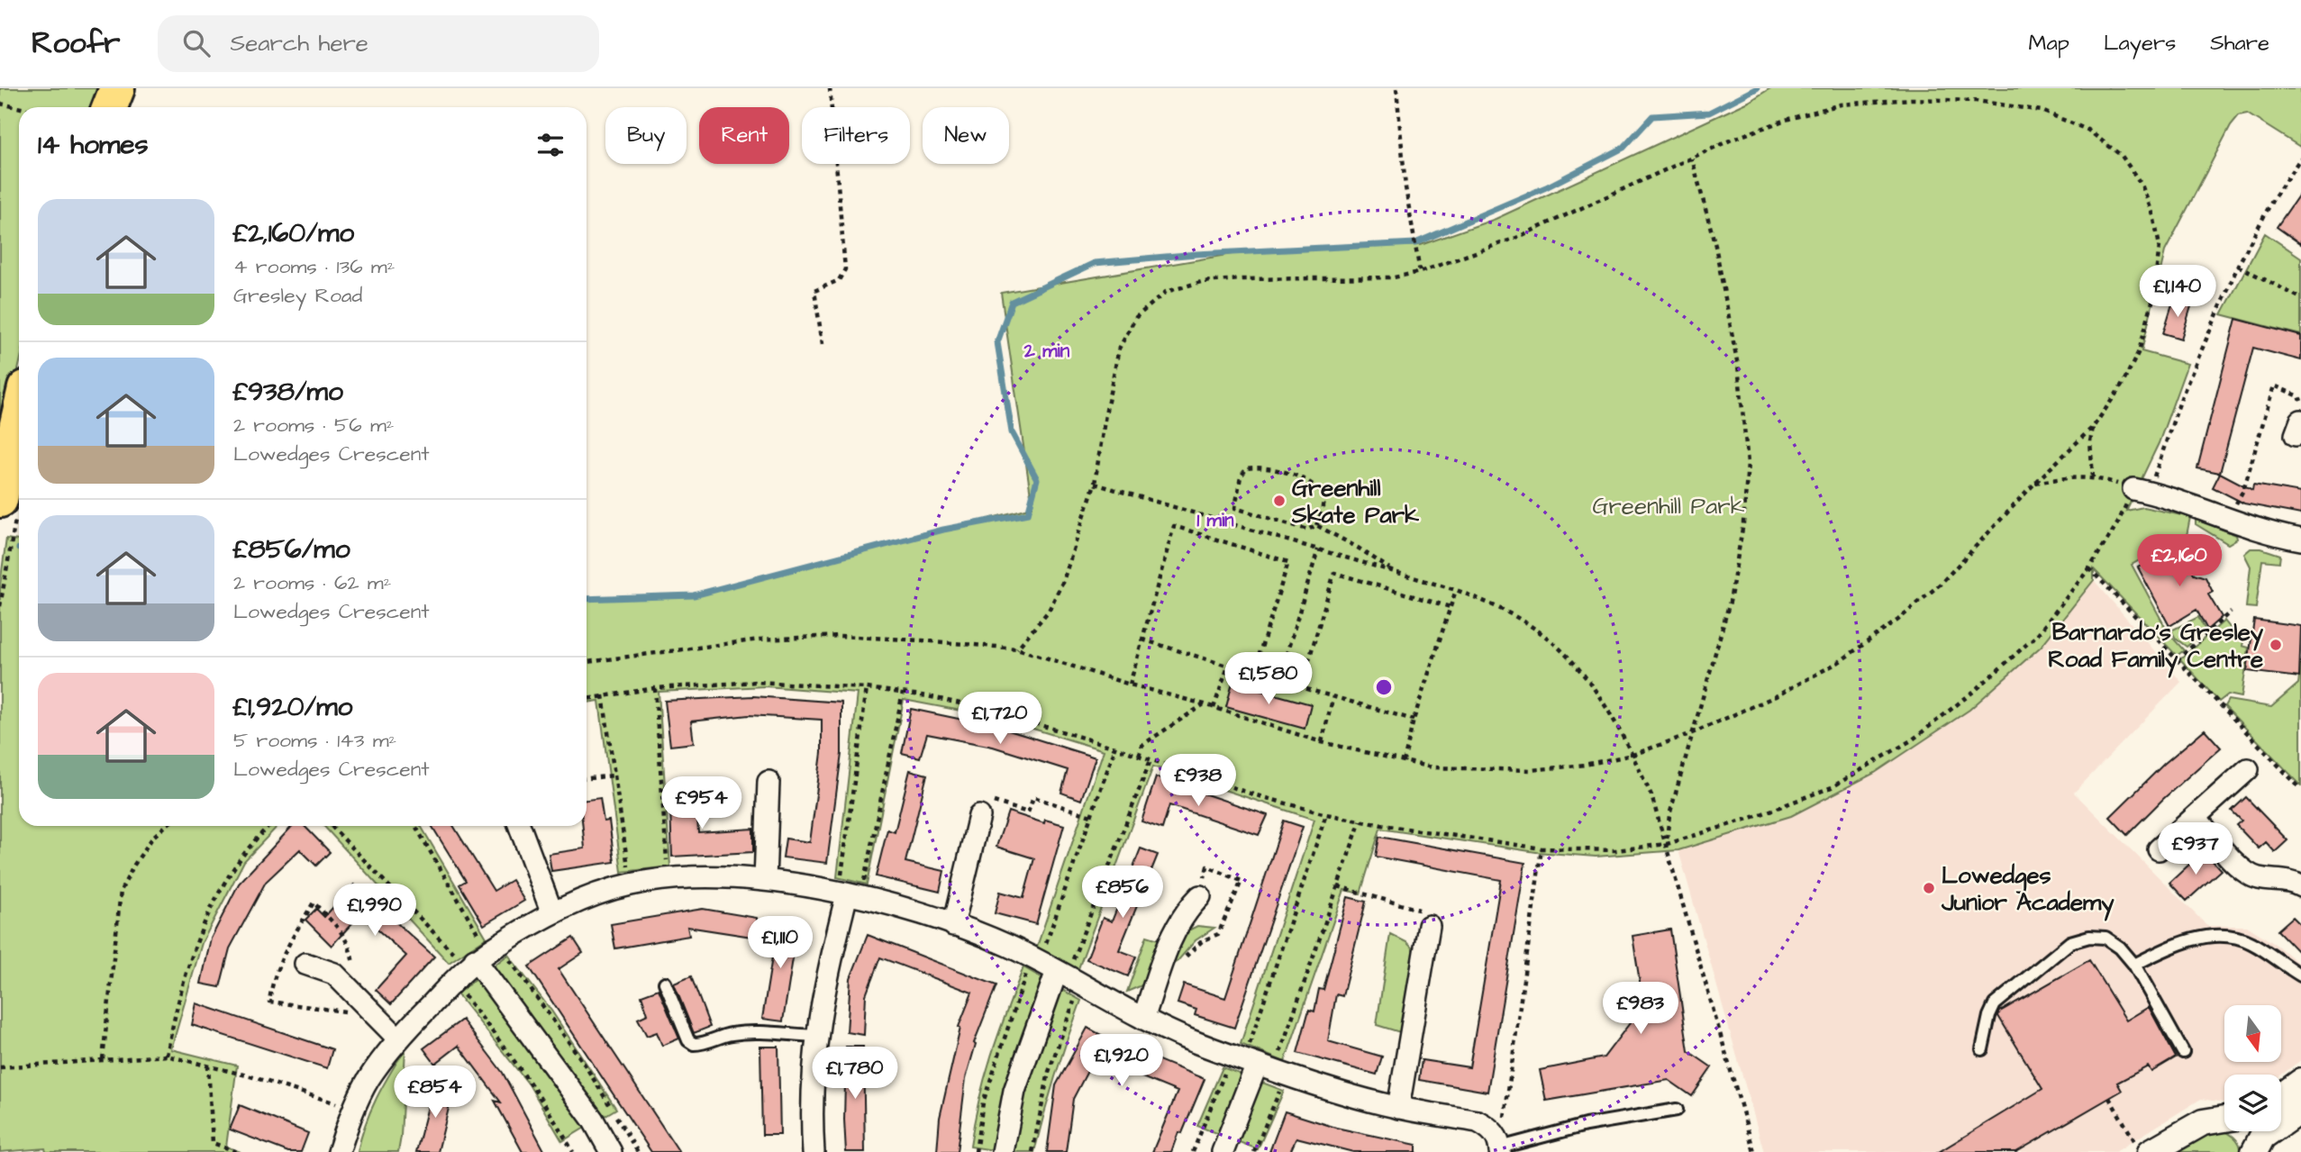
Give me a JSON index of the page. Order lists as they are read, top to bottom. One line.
{"parks":["Greenhill Park"],"places":["Greenhill Skate Park","Barnardo's Gresley Road Family Centre","Lowedges Junior Academy"],"north":"bottom","page":{"header":"Roofr","search":"Search here","nav":["Map","Layers","Share"],"chip":["Buy","Rent","Filters","New"],"heading":"14 homes","list":[{"name":"£2,160/mo","note":"4 rooms · 136 m² · Gresley Road"},{"name":"£938/mo","note":"2 rooms · 56 m² · Lowedges Crescent"},{"name":"£856/mo","note":"2 rooms · 62 m² · Lowedges Crescent"},{"name":"£1,920/mo","note":"5 rooms · 143 m² · Lowedges Crescent"}],"price":["£1,140","£2,160","£1,580","£1,720","£938","£954","£937","£856","£1,990","£1,110","£983","£1,920","£1,780","£854"]},"rings":["2 min","1 min"]}
